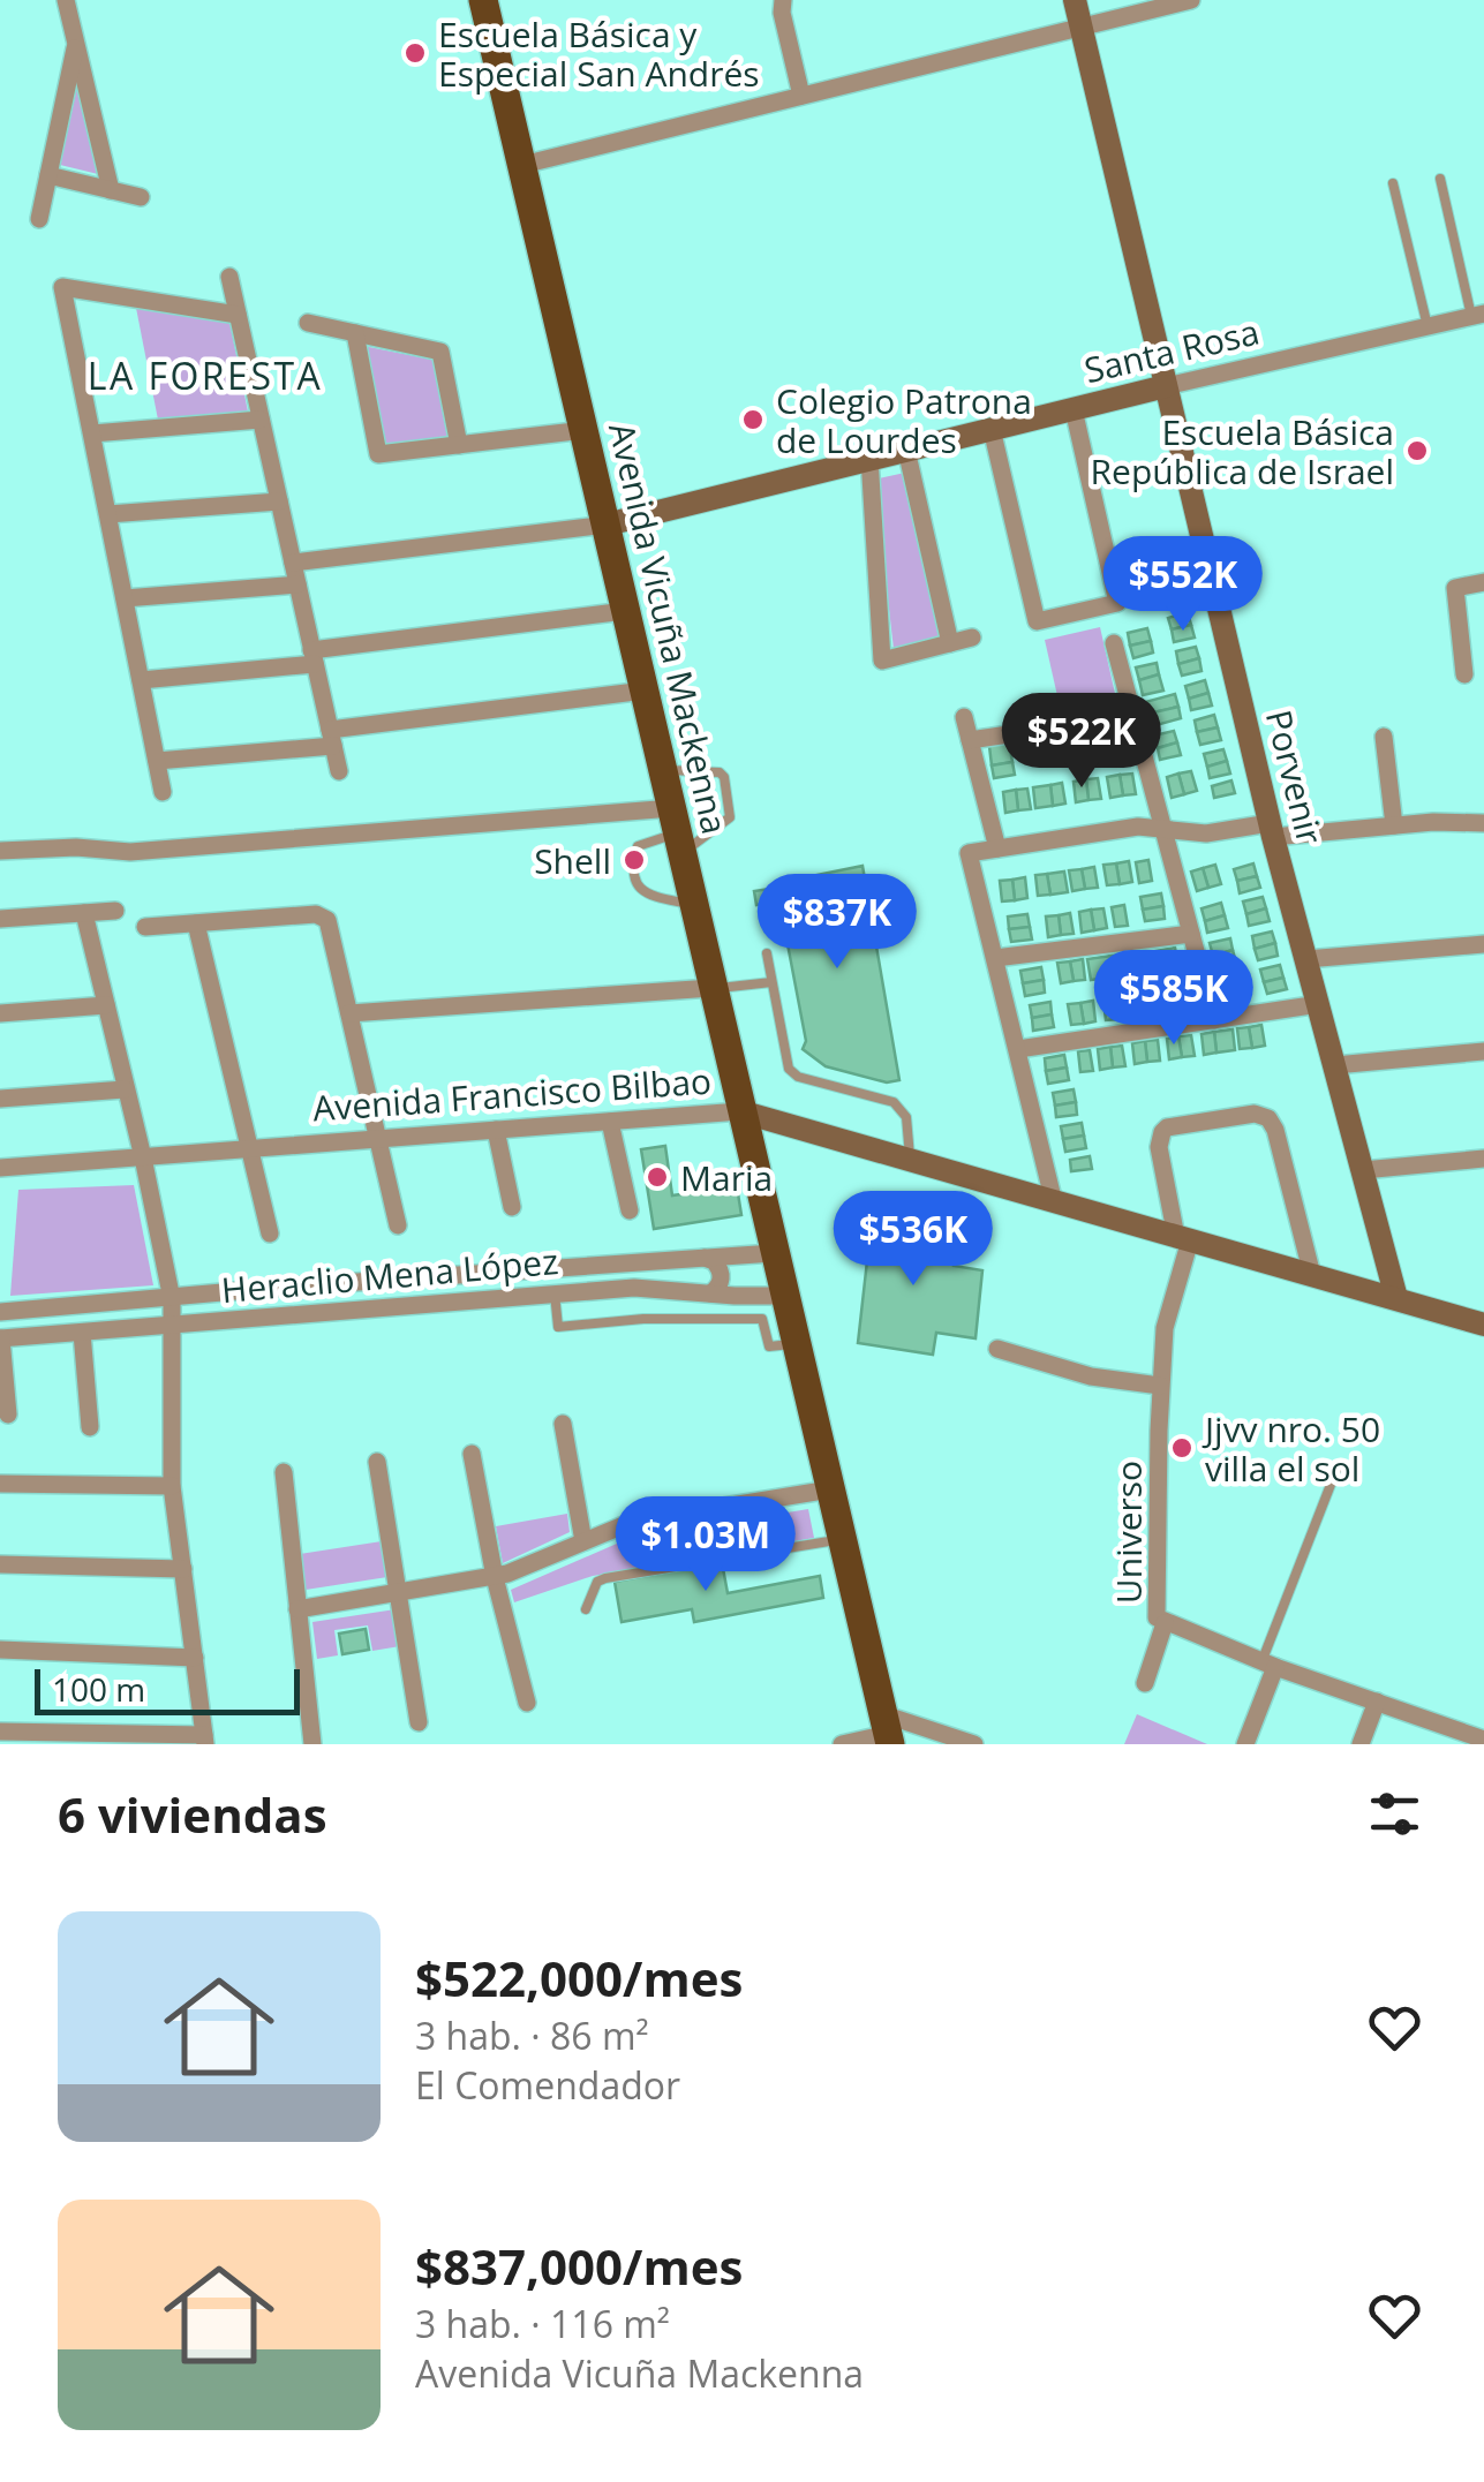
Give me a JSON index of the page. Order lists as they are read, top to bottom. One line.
{"streets":{"main road":["Avenida Vicuña Mackenna"],"street":["Santa Rosa","Porvenir","Avenida Francisco Bilbao","Heraclio Mena López","Universo"]},"crossings":[["Santa Rosa","Avenida Vicuña Mackenna"],["Santa Rosa","Porvenir"],["Avenida Vicuña Mackenna","Avenida Francisco Bilbao"],["Avenida Vicuña Mackenna","Heraclio Mena López"],["Porvenir","Avenida Francisco Bilbao"],["Avenida Francisco Bilbao","Universo"]],"districts":["LA FORESTA"],"places":["Escuela Básica y Especial San Andrés","Colegio Patrona de Lourdes","Escuela Básica República de Israel","Shell","Maria","Jjvv nro. 50 villa el sol"],"scale_bar":"100 m","page":{"price":["$552K","$522K","$837K","$585K","$536K","$1.03M"],"scale":"100 m","heading":"6 viviendas","list":[{"name":"$522,000/mes","note":"3 hab. · 86 m² · El Comendador"},{"name":"$837,000/mes","note":"3 hab. · 116 m² · Avenida Vicuña Mackenna"}]}}
